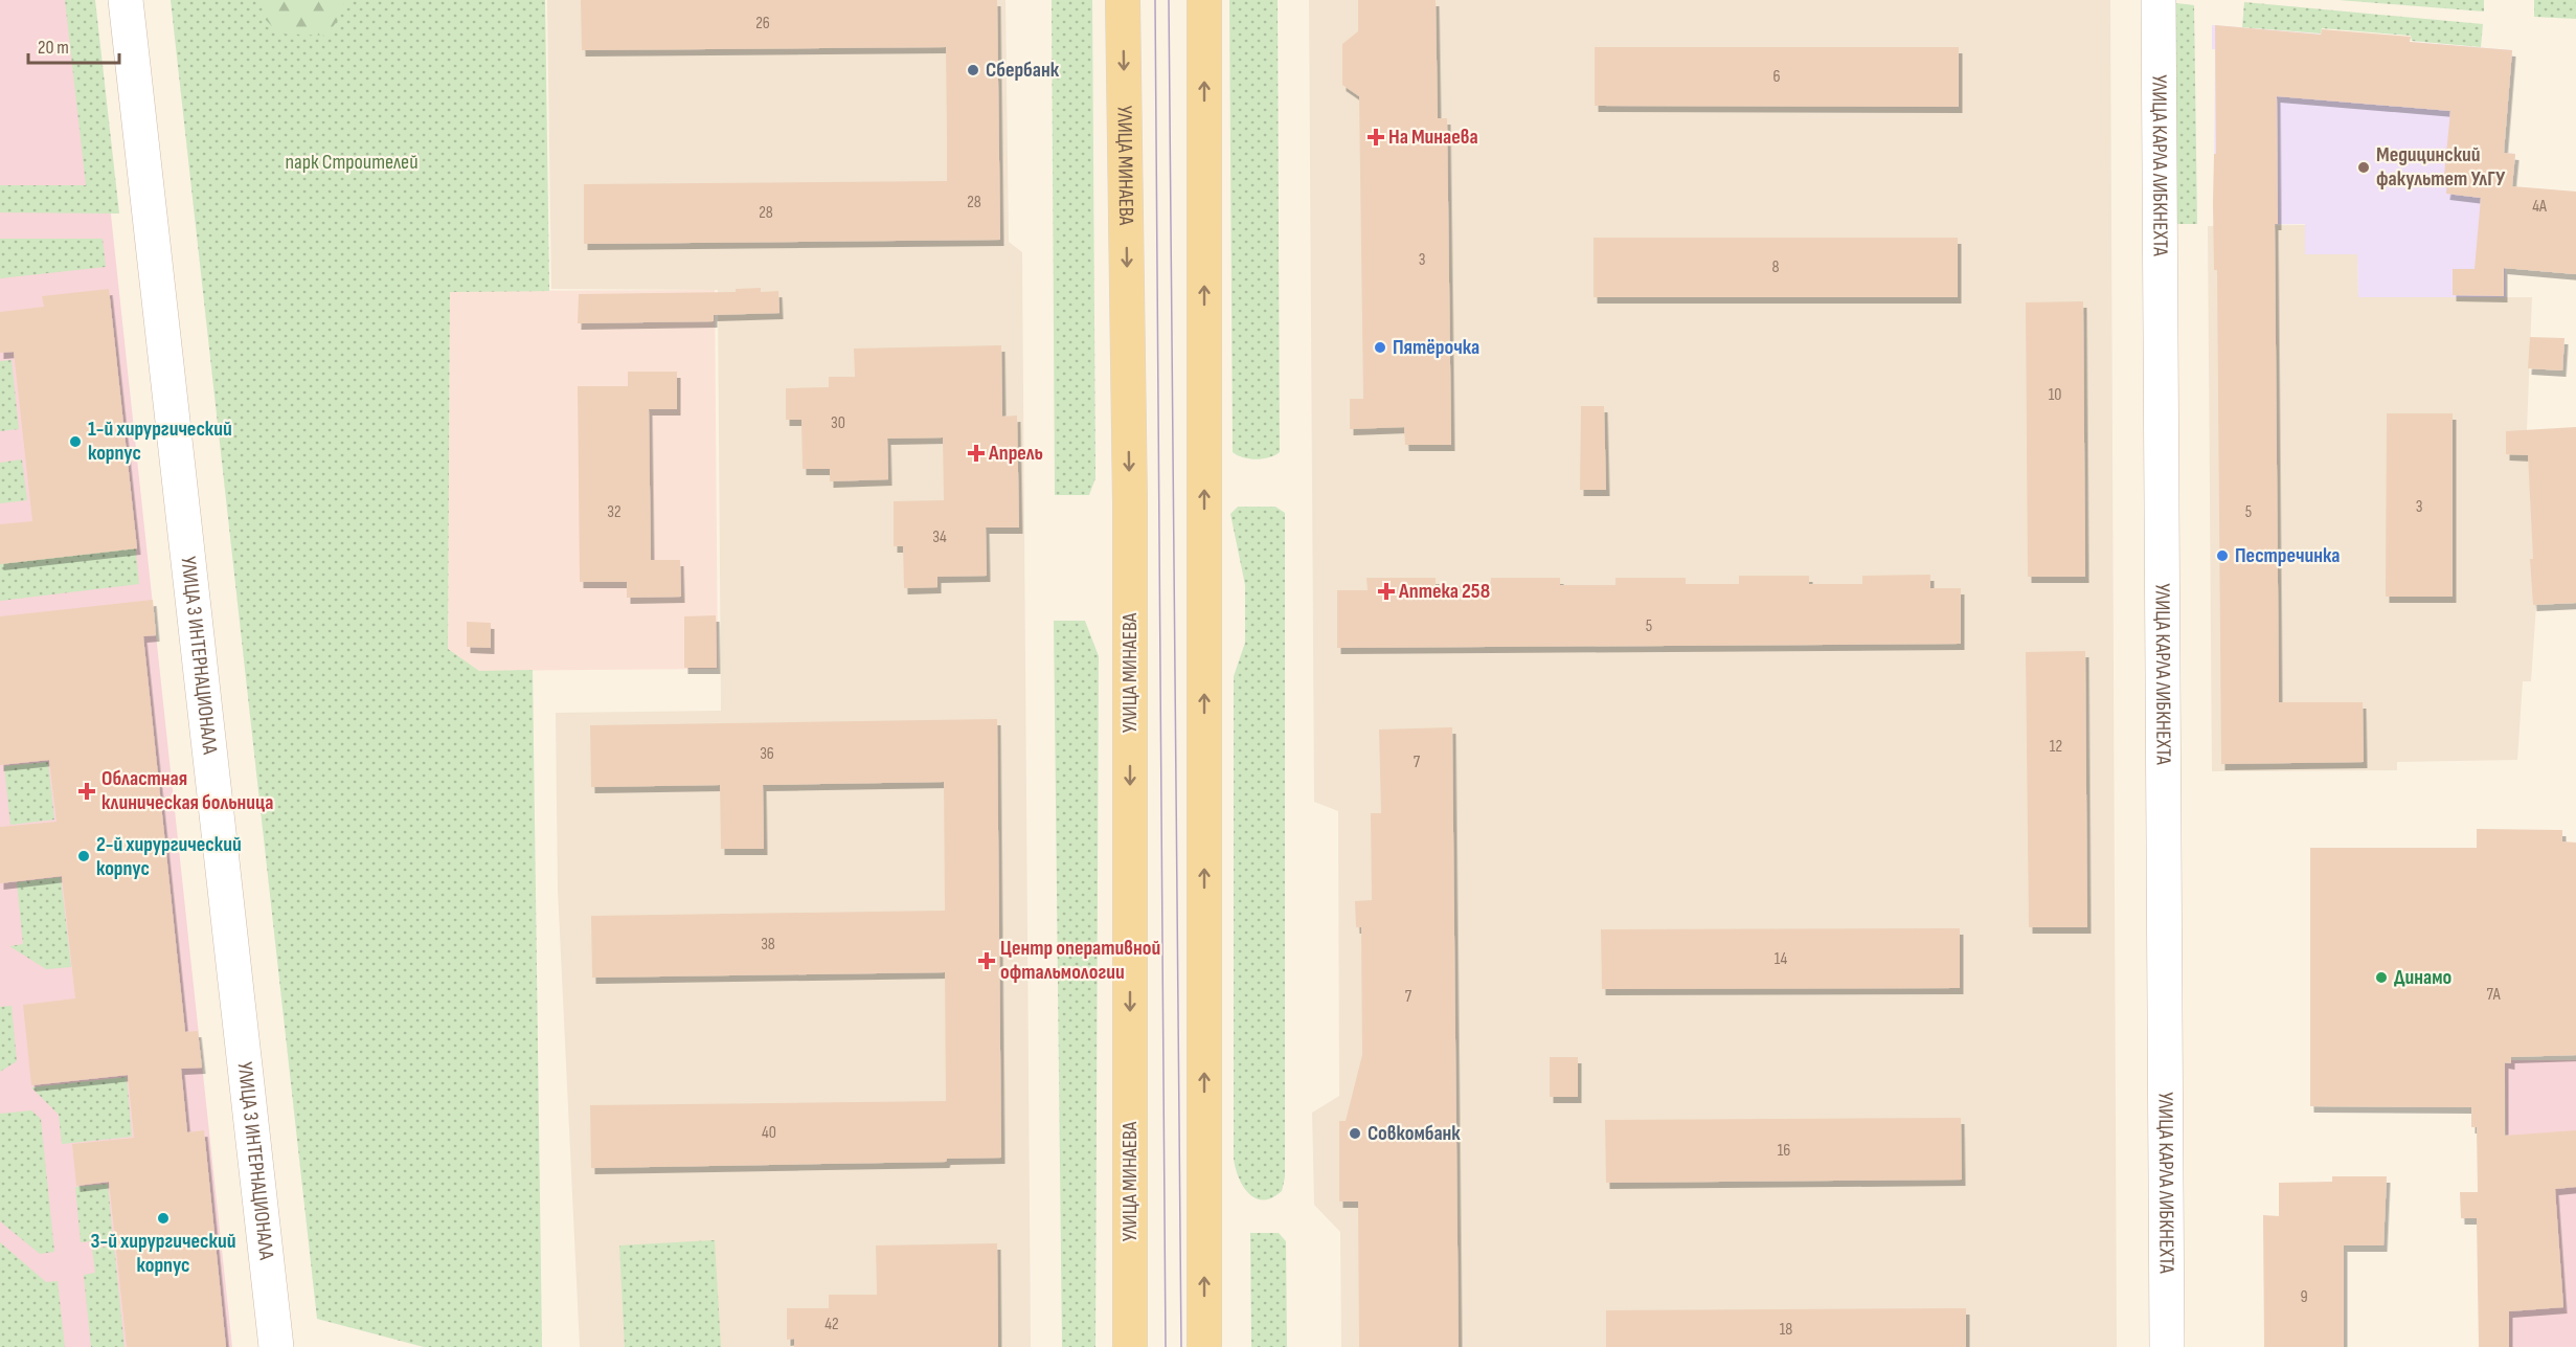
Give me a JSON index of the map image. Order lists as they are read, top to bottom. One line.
{"streets":{"main road":["УЛИЦА МИНАЕВА"],"street":["УЛИЦА КАРЛА ЛИБКНЕХТА","УЛИЦА 3 ИНТЕРНАЦИОНАЛА"]},"parks":["парк Строителей"],"places":{"other":["Сбербанк","Медицинский факультет УлГУ","Пятёрочка","1-й хирургический корпус","Пестречинка","2-й хирургический корпус","Динамо","Совкомбанк","3-й хирургический корпус"],"health":["На Минаева","Апрель","Аптека 258","Областная клиническая больница","Центр оперативной офтальмологии"]},"house_numbers":["26","6","28","4А","28","3","8","10","30","3","32","5","34","5","12","36","7","38","14","7А","7","40","16","9","42","18"],"scale_bar":"20 m"}
